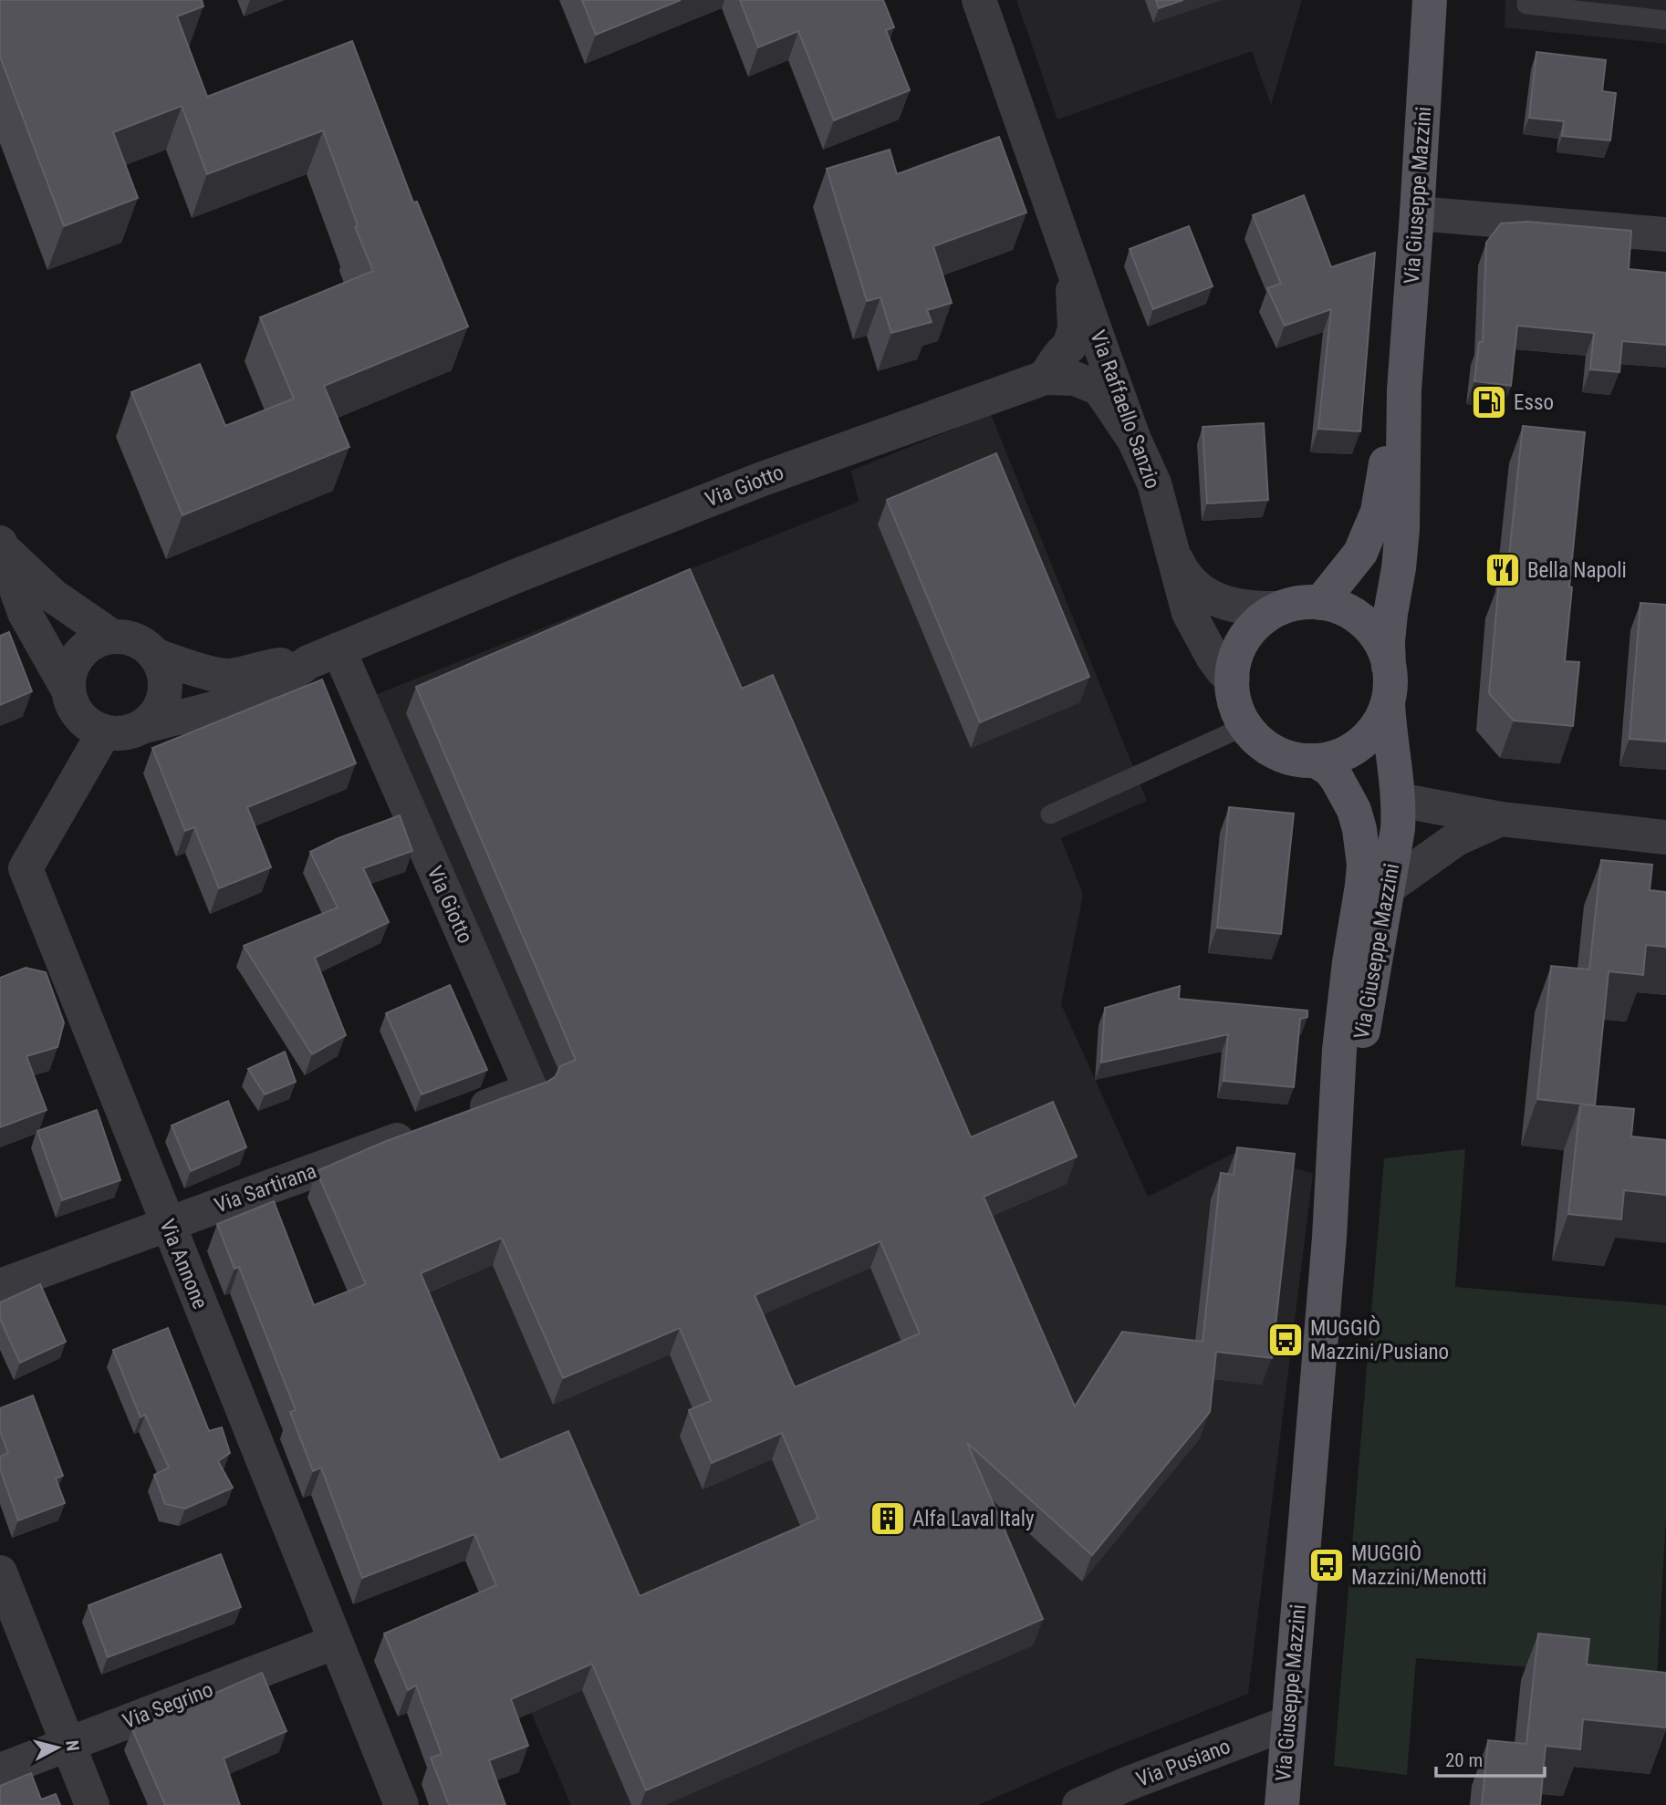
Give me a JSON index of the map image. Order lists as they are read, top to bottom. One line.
{"streets":{"main road":["Via Giuseppe Mazzini"],"street":["Via Raffaello Sanzio","Via Giotto","Via Sartirana","Via Annone","Via Segrino","Via Pusiano"]},"crossings":[["Via Giuseppe Mazzini","Via Raffaello Sanzio"],["Via Giuseppe Mazzini","Via Pusiano"],["Via Raffaello Sanzio","Via Giotto"],["Via Giotto","Via Annone"],["Via Sartirana","Via Annone"],["Via Annone","Via Segrino"]],"places":{"fuel station":["Esso"],"restaurant":["Bella Napoli"],"bus stop":["MUGGIÒ Mazzini/Pusiano","MUGGIÒ Mazzini/Menotti"],"building":["Alfa Laval Italy"]},"scale_bar":"20 m","north":"right"}
